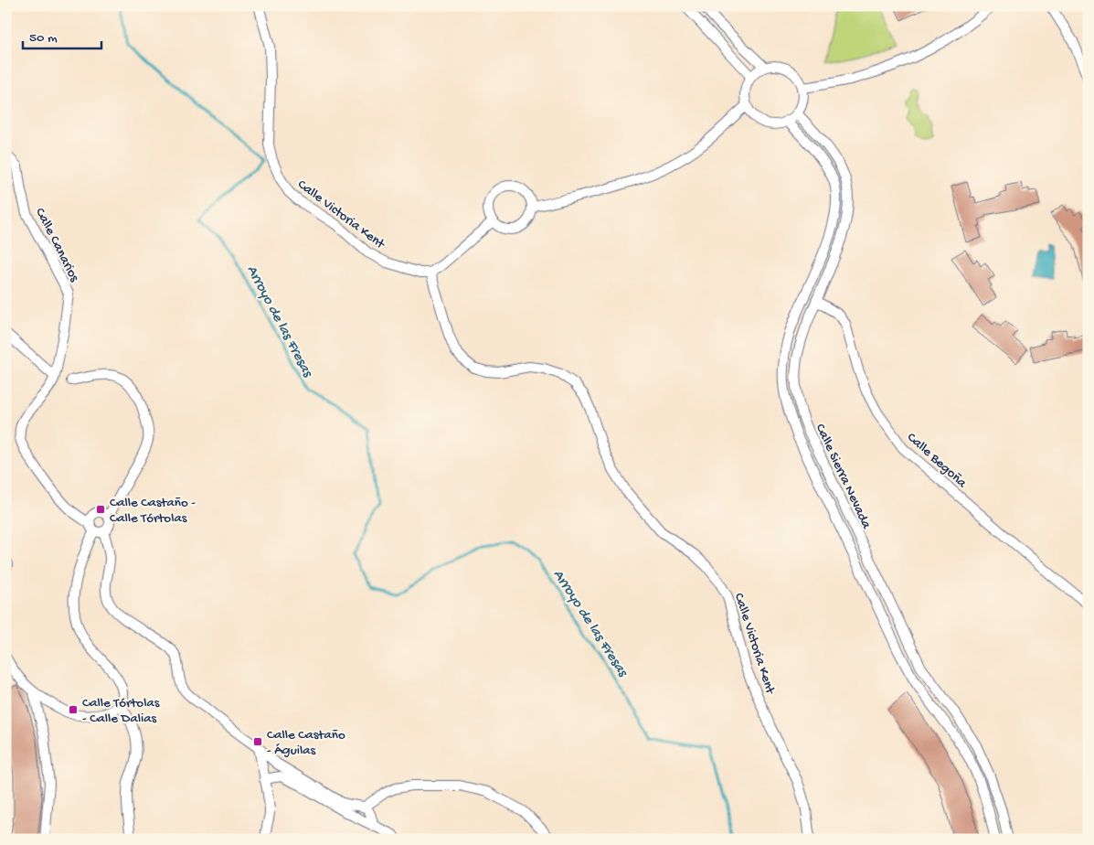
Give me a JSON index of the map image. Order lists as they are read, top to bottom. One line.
{"streets":{"street":["Calle Victoria Kent","Calle Canarios","Calle Begoña","Calle Sierra Nevada"]},"crossings":[["Calle Begoña","Calle Sierra Nevada"]],"water":["Arroyo de las Fresas"],"places":{"transit":["Calle Castaño - Calle Tórtolas","Calle Tórtolas - Calle Dalias","Calle Castaño - Águilas"]},"scale_bar":"50 m"}
